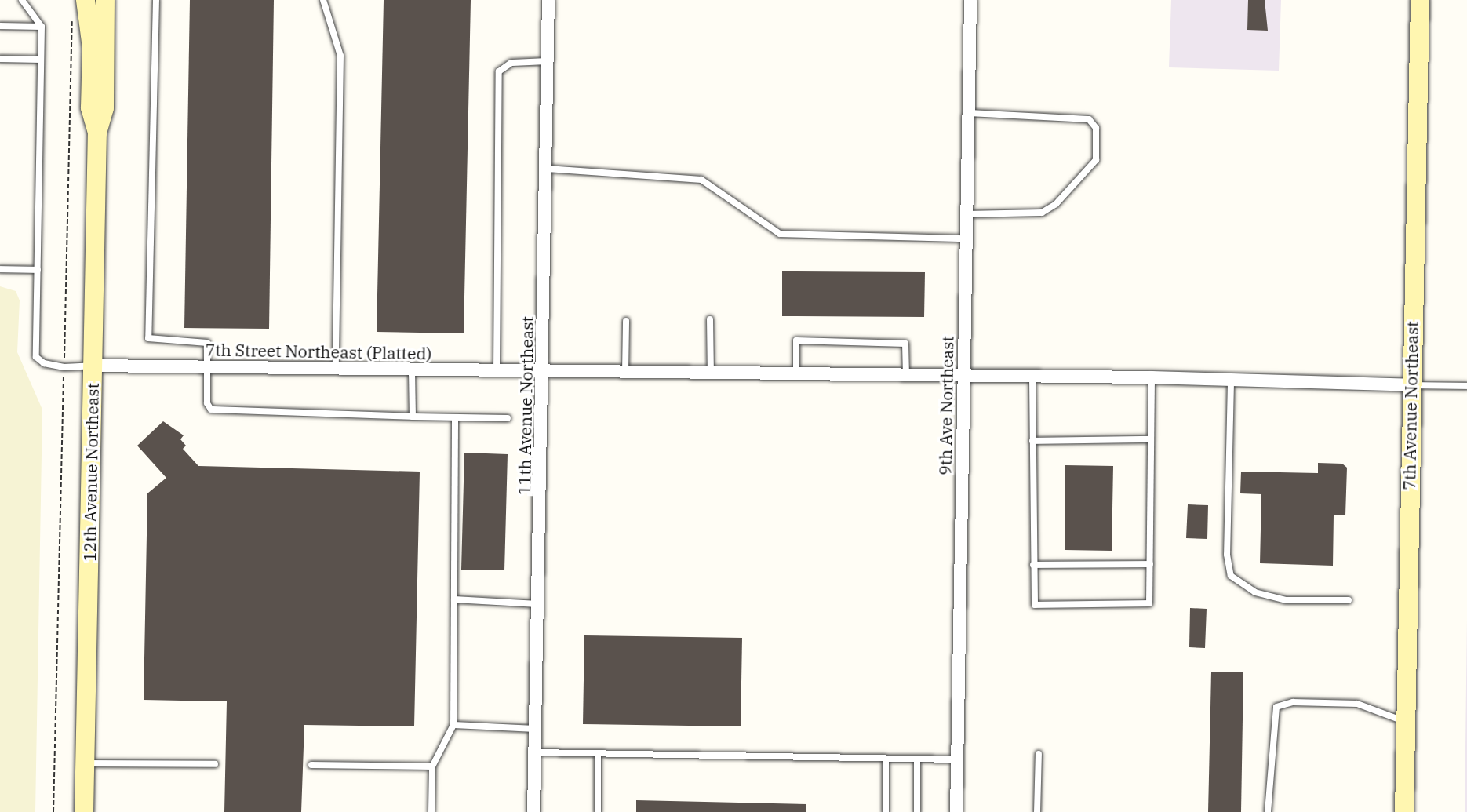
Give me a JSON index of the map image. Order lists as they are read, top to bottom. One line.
{"streets":{"main road":["7th Avenue Northeast","12th Avenue Northeast"],"street":["7th Street Northeast (Platted)","11th Avenue Northeast","9th Ave Northeast"]},"crossings":[["7th Street Northeast (Platted)","11th Avenue Northeast"],["7th Street Northeast (Platted)","9th Ave Northeast"],["7th Street Northeast (Platted)","7th Avenue Northeast"],["7th Street Northeast (Platted)","12th Avenue Northeast"]]}
